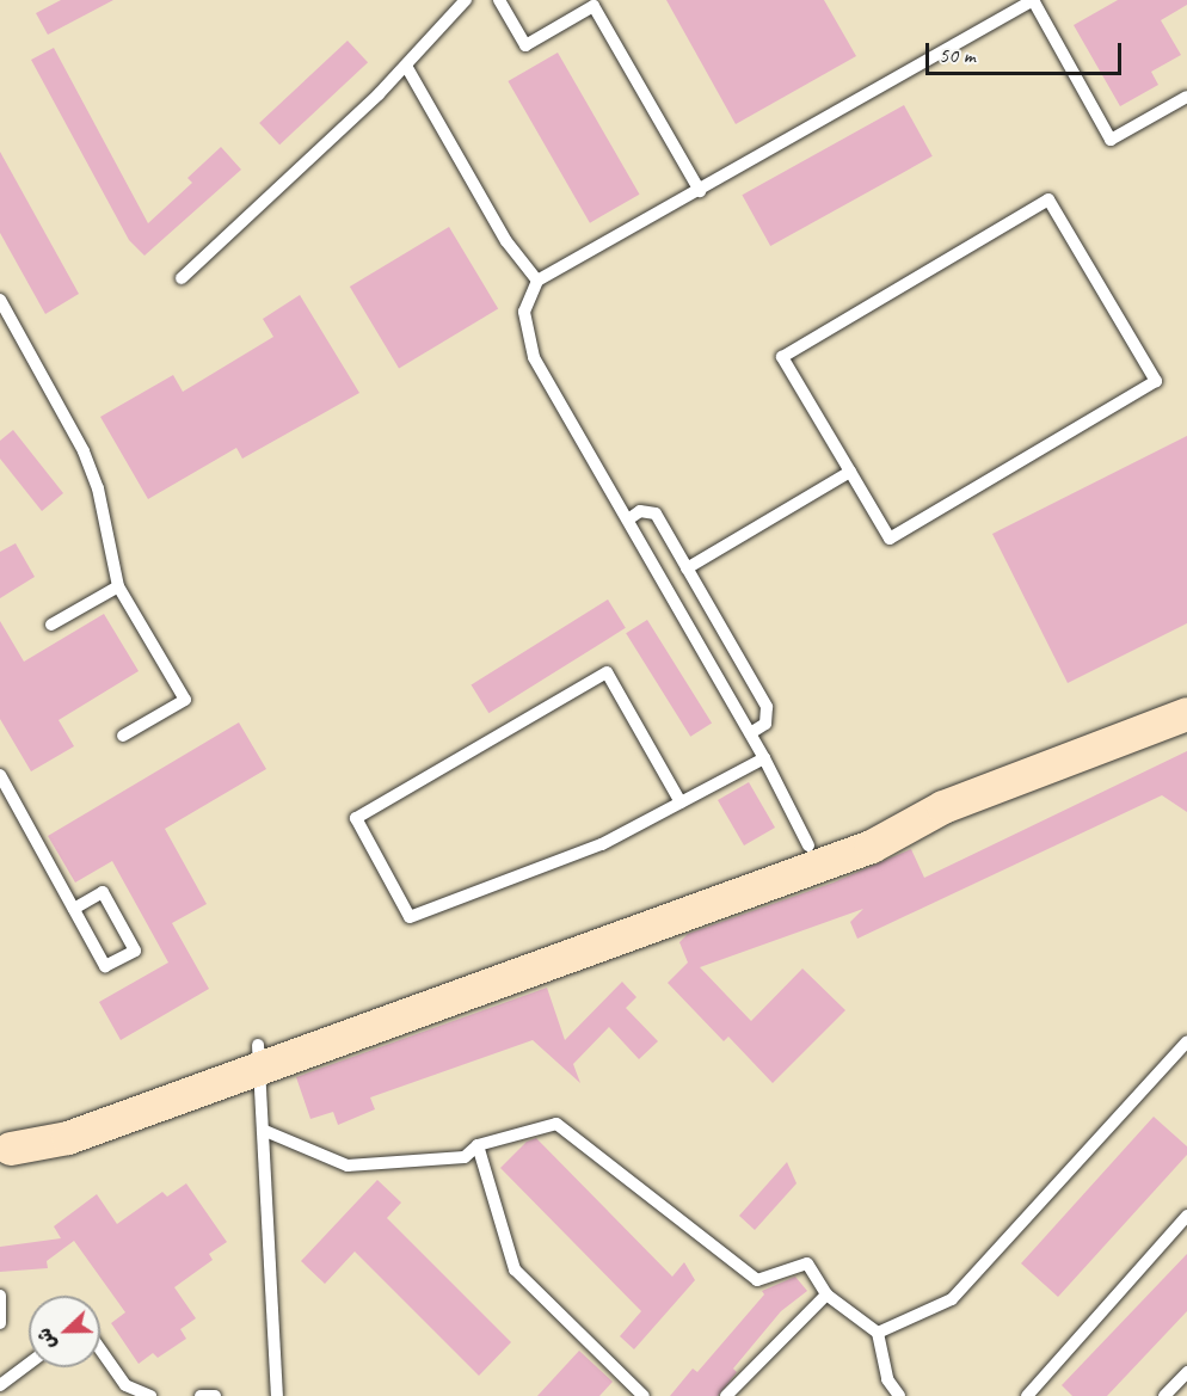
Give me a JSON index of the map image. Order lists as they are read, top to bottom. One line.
{"scale_bar":"50 m","north":"left"}
